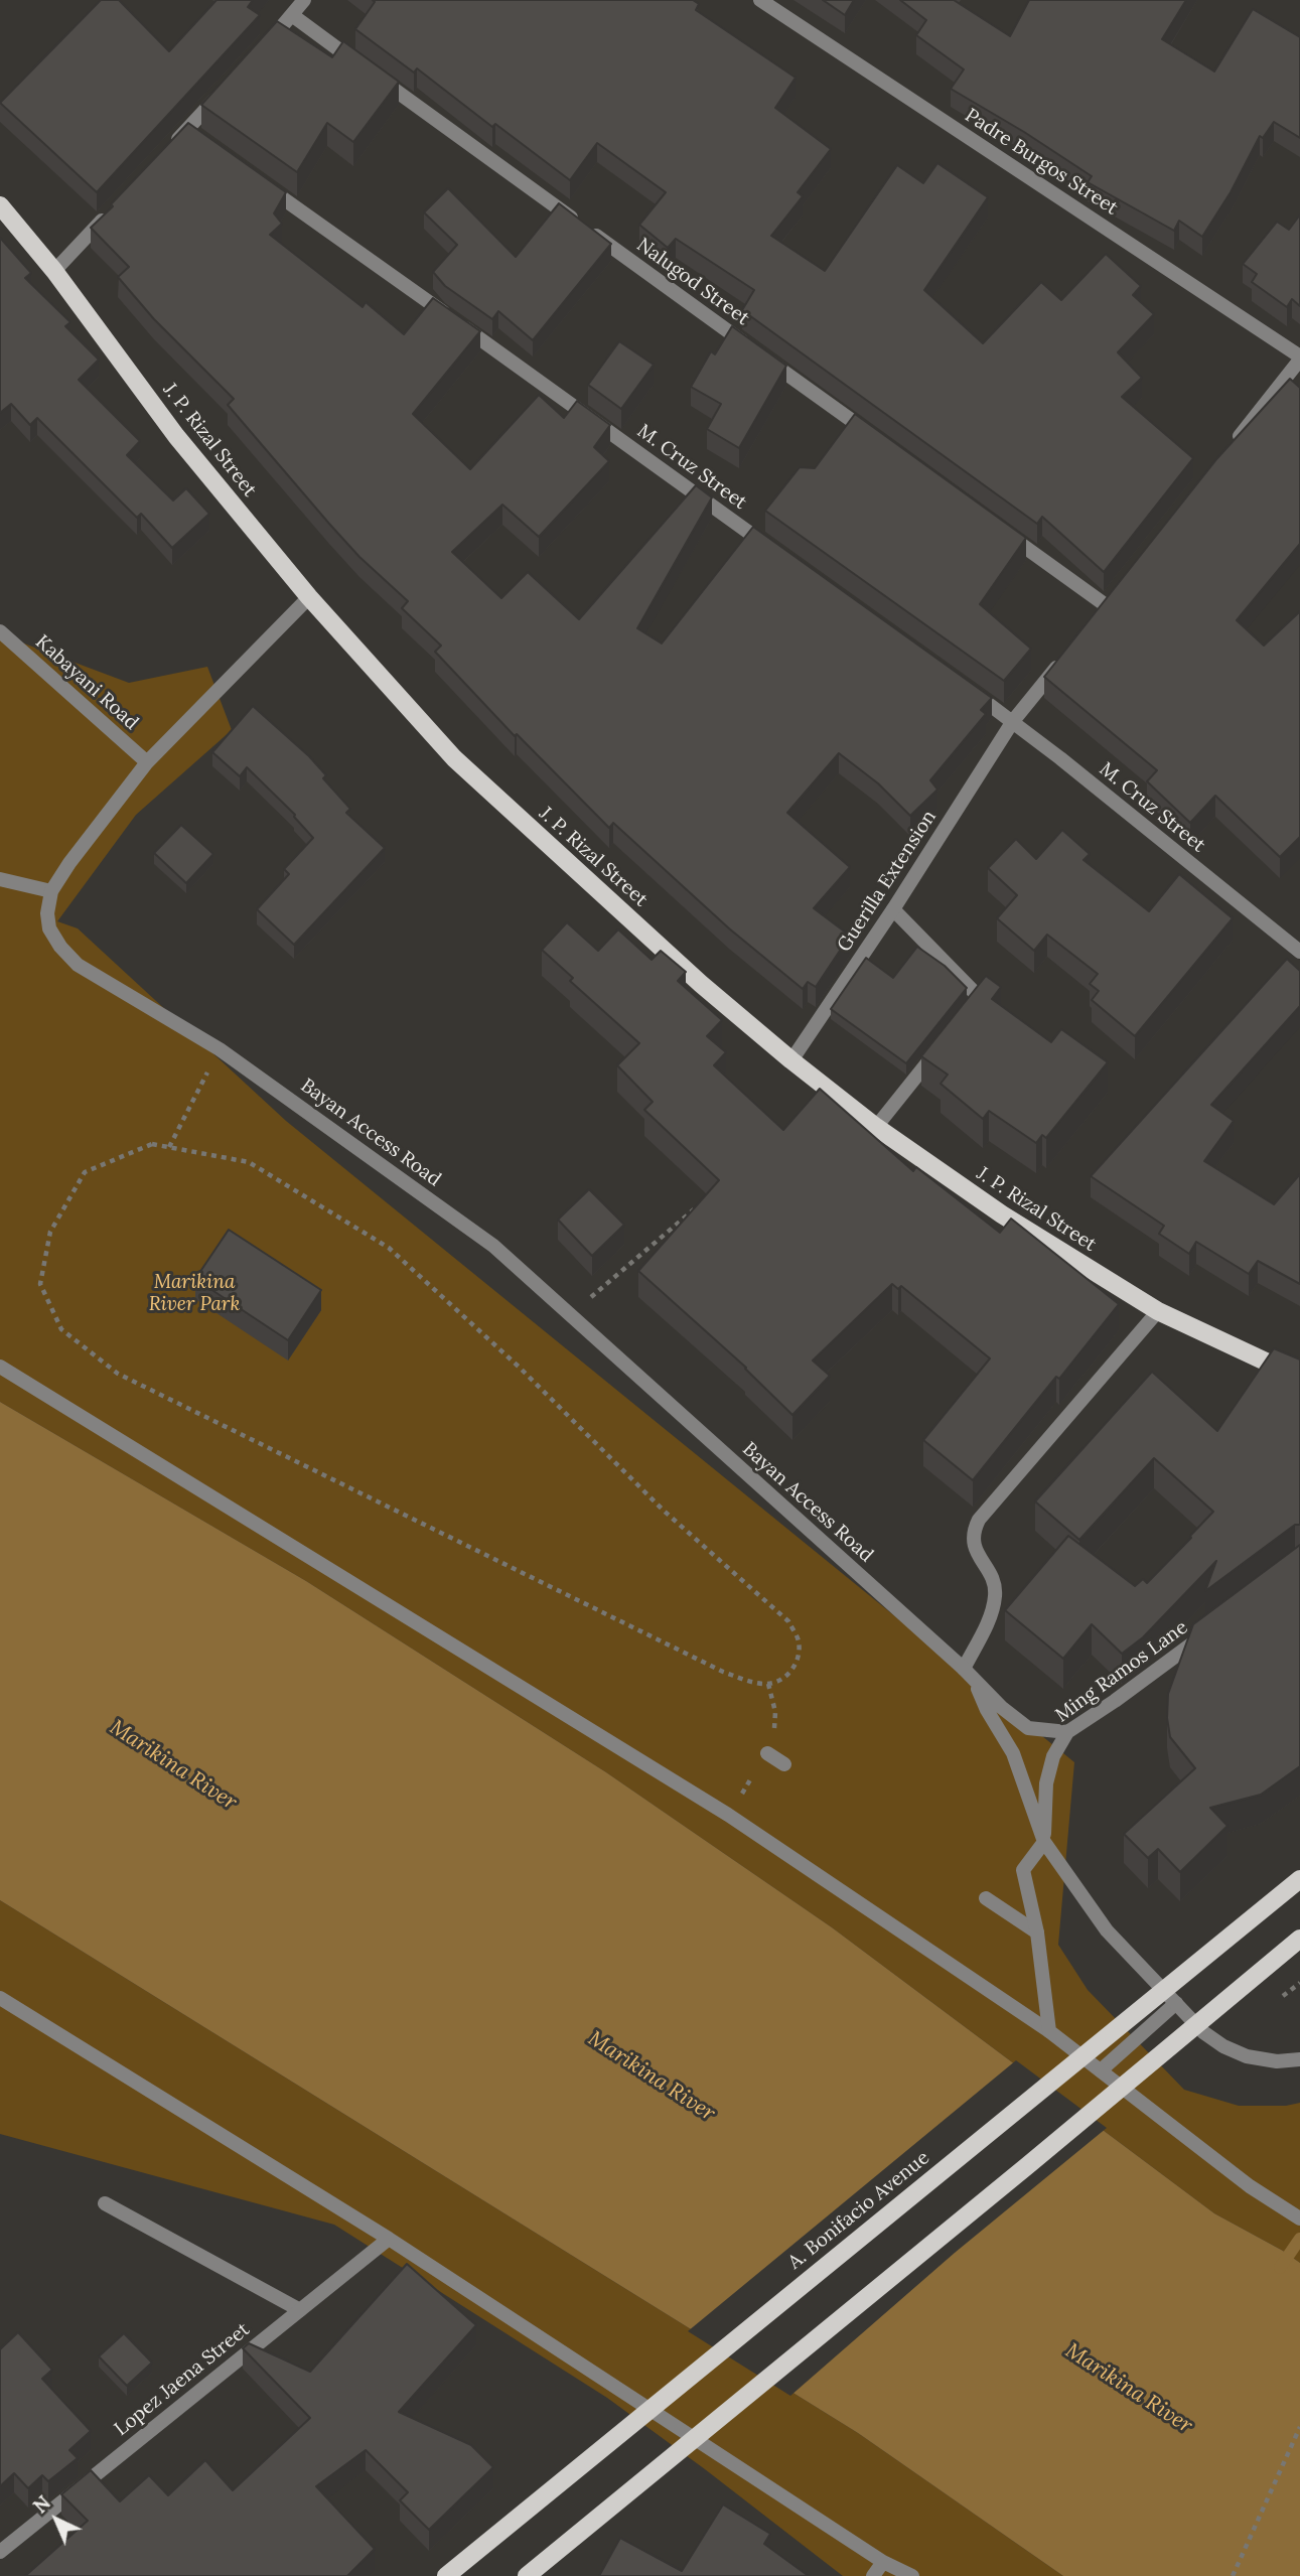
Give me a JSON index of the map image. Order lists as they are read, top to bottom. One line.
{"streets":{"main road":["J. P. Rizal Street","A. Bonifacio Avenue"],"street":["Padre Burgos Street","Nalugod Street","M. Cruz Street","Kabayani Road","Guerilla Extension","Bayan Access Road","Ming Ramos Lane","Lopez Jaena Street"]},"crossings":[["J. P. Rizal Street","Guerilla Extension"],["J. P. Rizal Street","Bayan Access Road"],["M. Cruz Street","Guerilla Extension"],["Kabayani Road","Bayan Access Road"],["Bayan Access Road","Ming Ramos Lane"]],"water":["Marikina River"],"parks":["Marikina River Park"],"north":"top left"}
